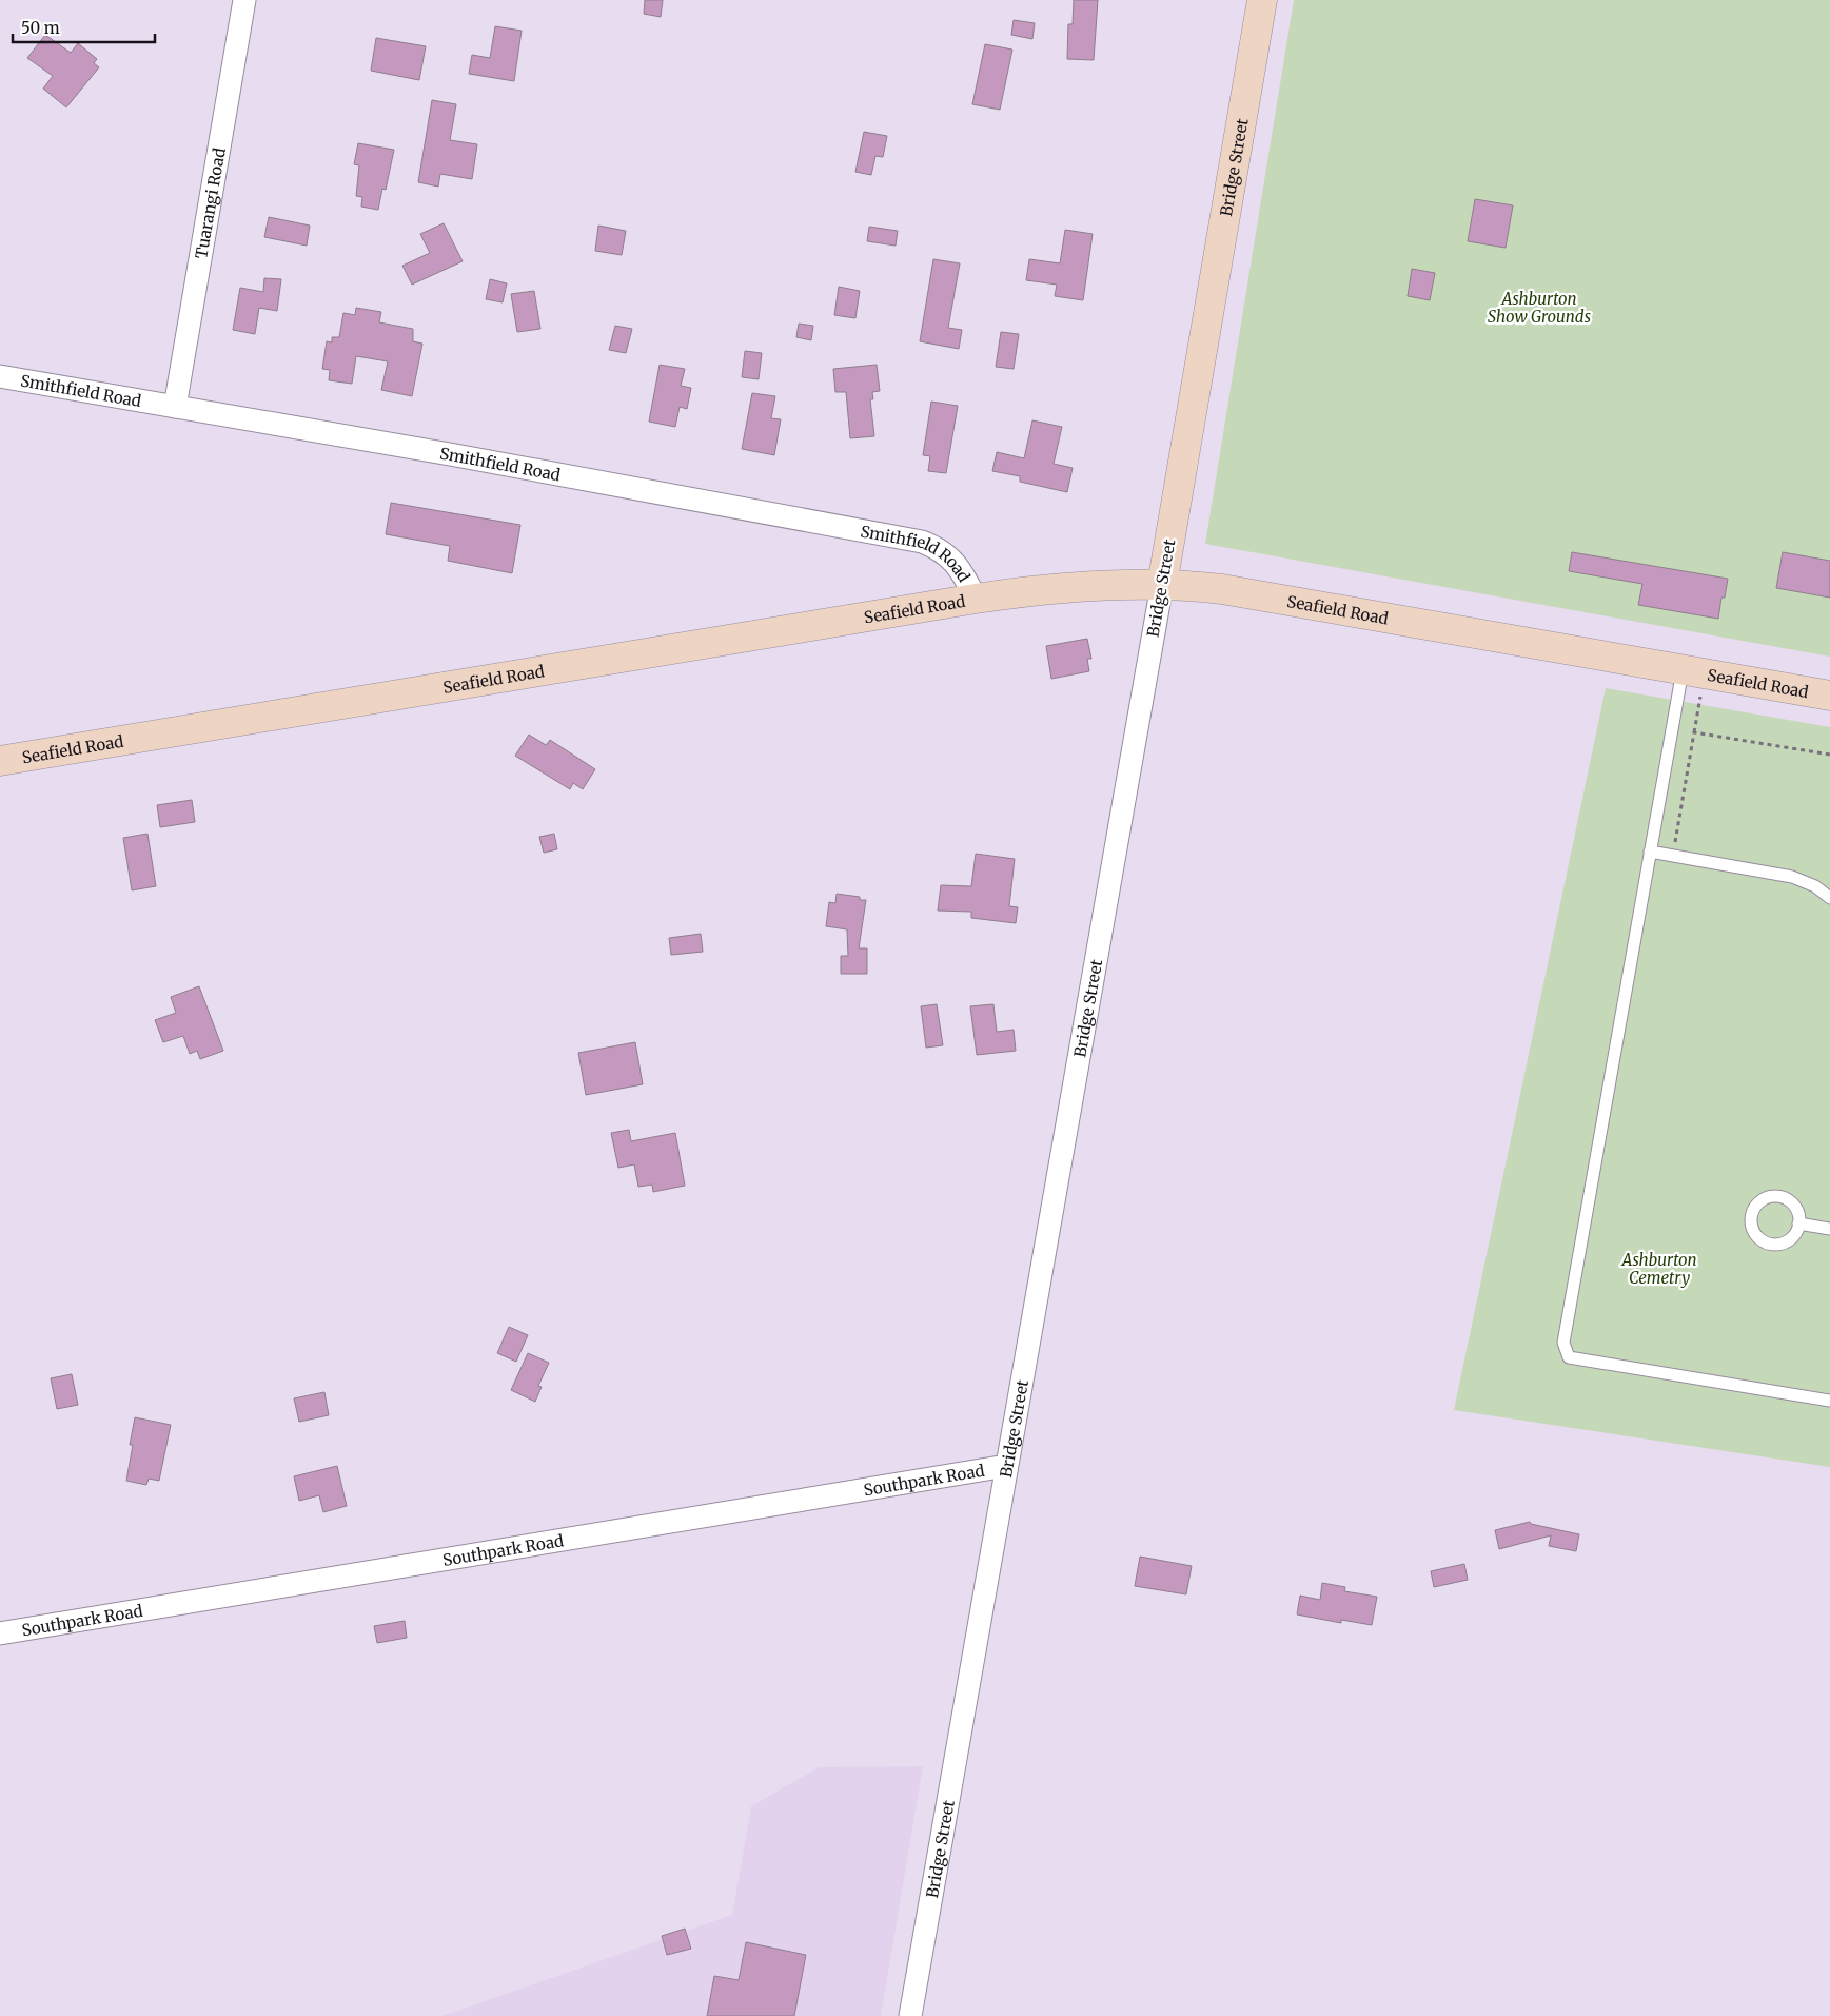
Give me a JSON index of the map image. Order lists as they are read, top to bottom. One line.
{"streets":{"street":["Bridge Street","Tuarangi Road","Smithfield Road","Seafield Road","Southpark Road"]},"crossings":[["Bridge Street","Seafield Road"],["Bridge Street","Southpark Road"],["Tuarangi Road","Smithfield Road"],["Smithfield Road","Seafield Road"]],"parks":["Ashburton Show Grounds","Ashburton Cemetry"],"scale_bar":"50 m"}
